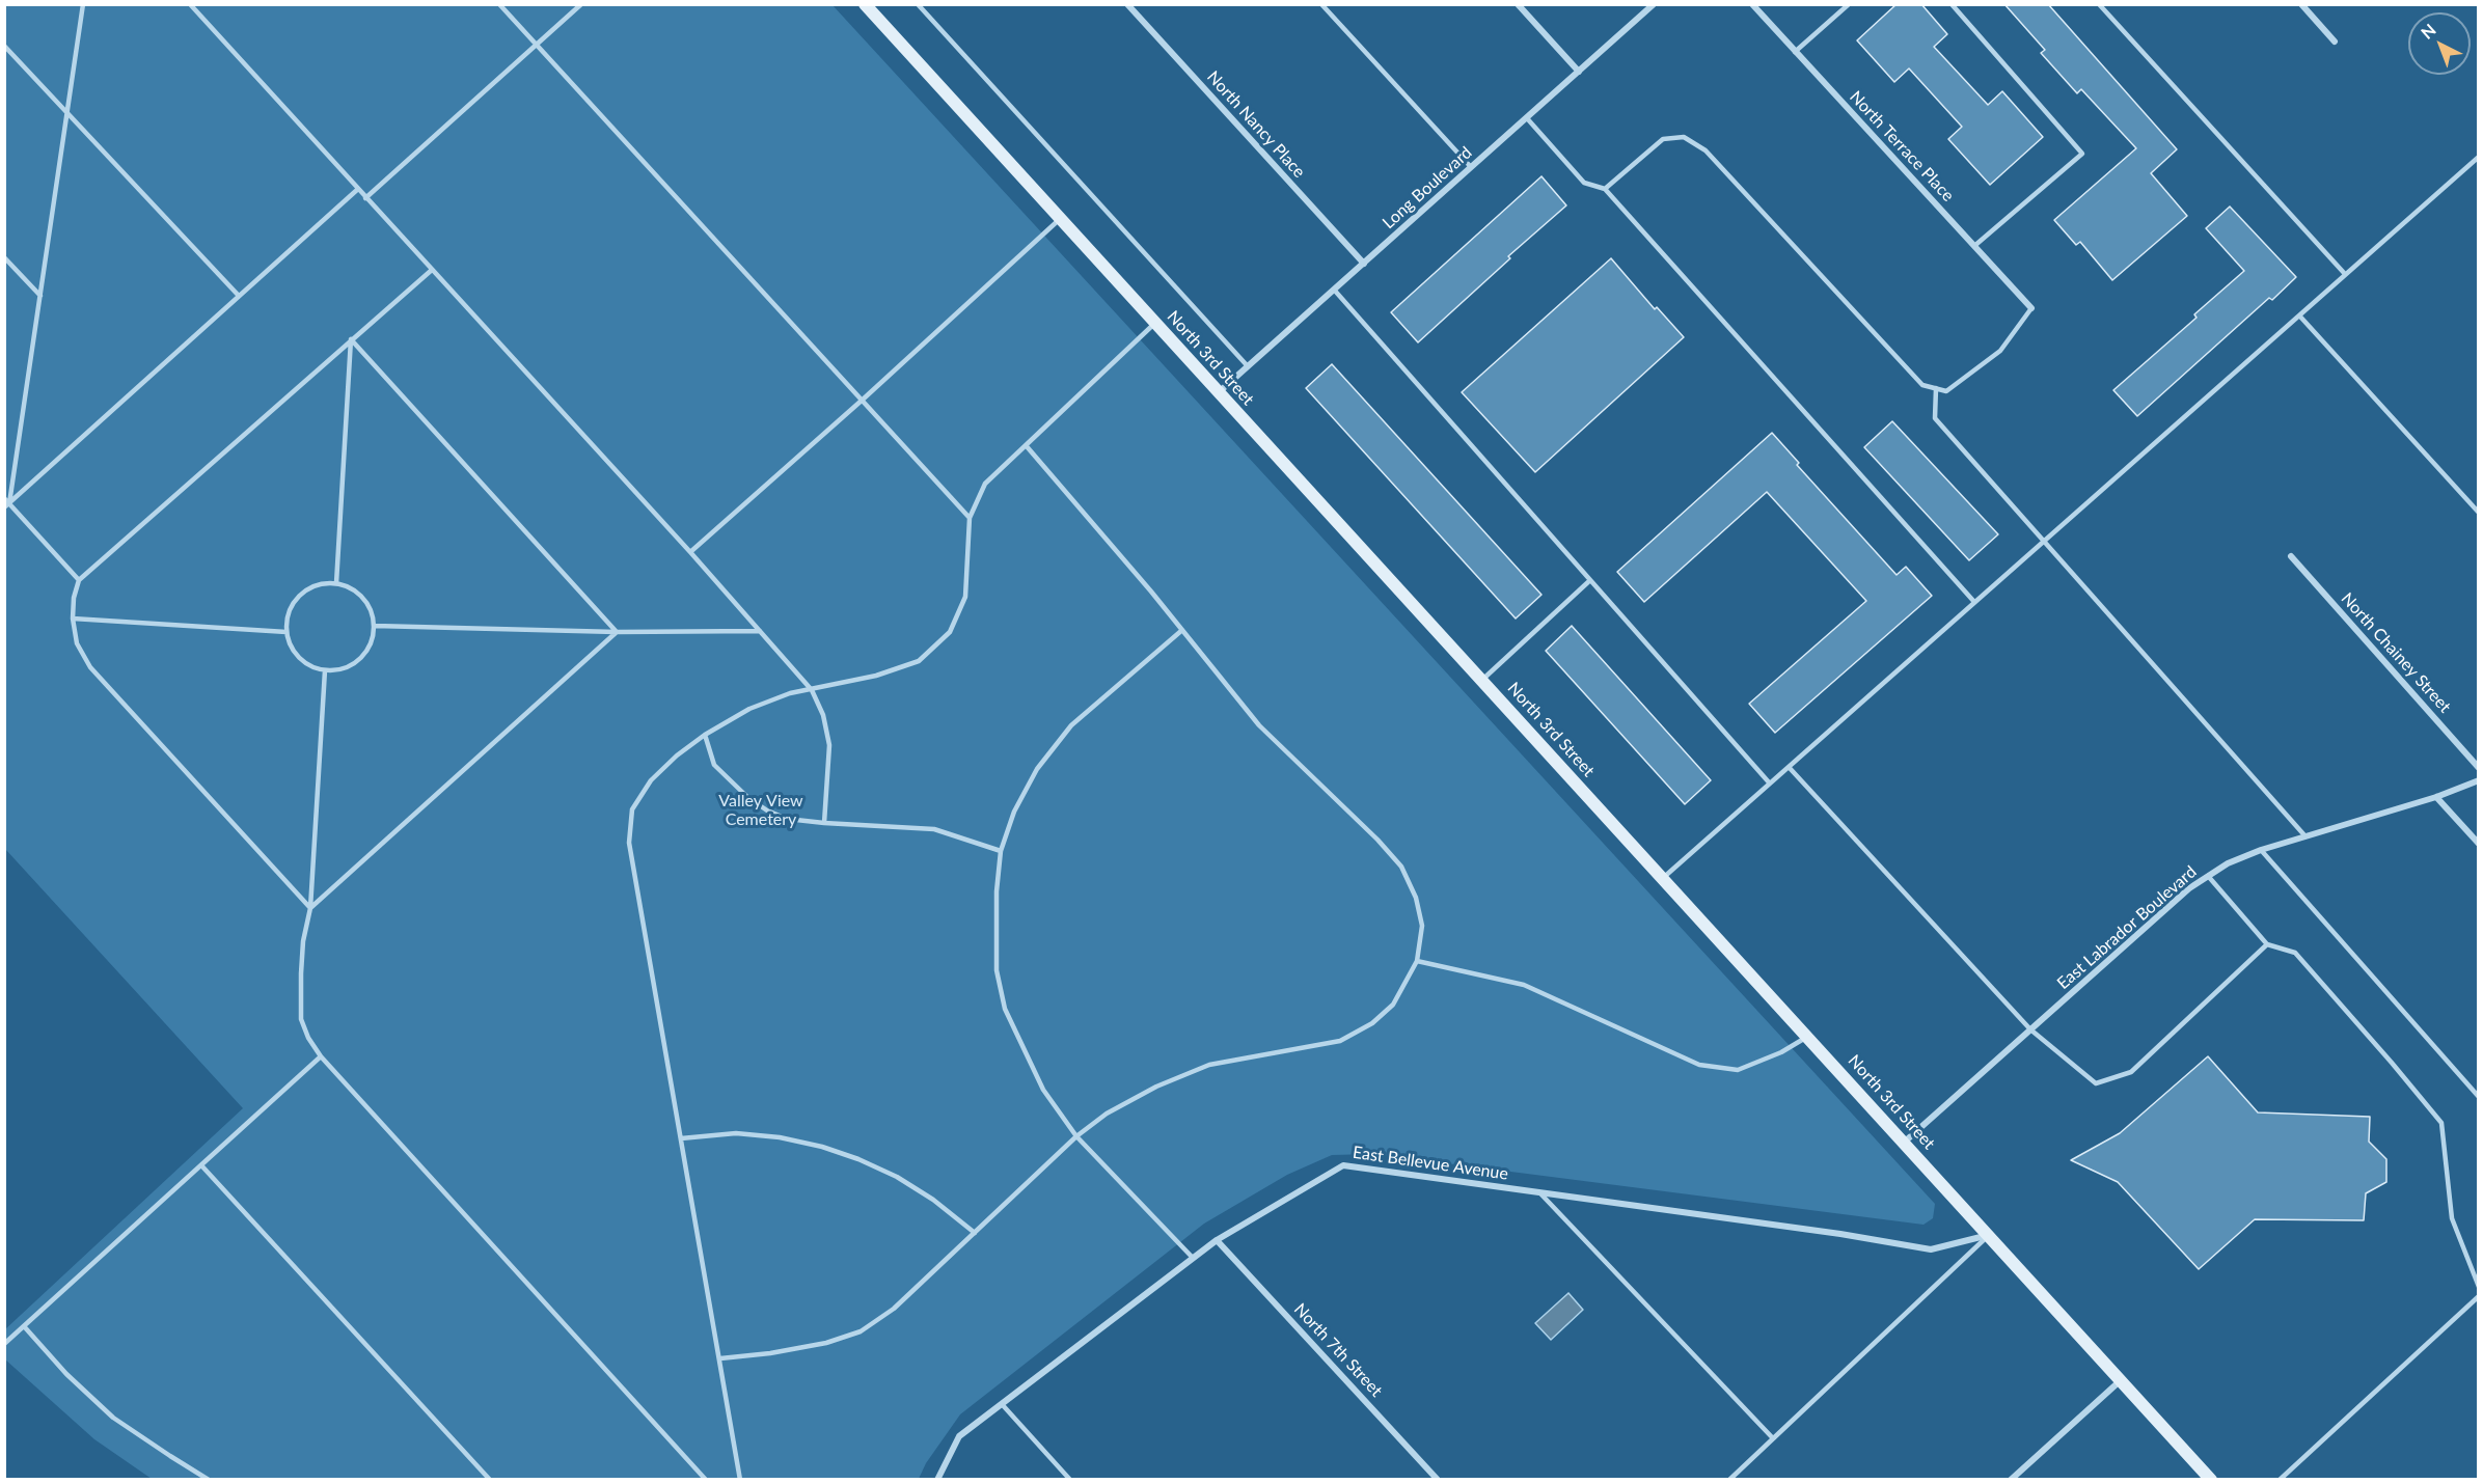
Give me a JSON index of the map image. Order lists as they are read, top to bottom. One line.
{"streets":{"main road":["North 3rd Street"],"street":["North Nancy Place","North Terrace Place","Long Boulevard","North Chainey Street","East Labrador Boulevard","East Bellevue Avenue","North 7th Street"]},"crossings":[["North Nancy Place","Long Boulevard"],["Long Boulevard","North 3rd Street"],["North 3rd Street","East Labrador Boulevard"],["North 3rd Street","East Bellevue Avenue"],["East Bellevue Avenue","North 7th Street"]],"parks":["Valley View Cemetery"],"north":"top left"}
